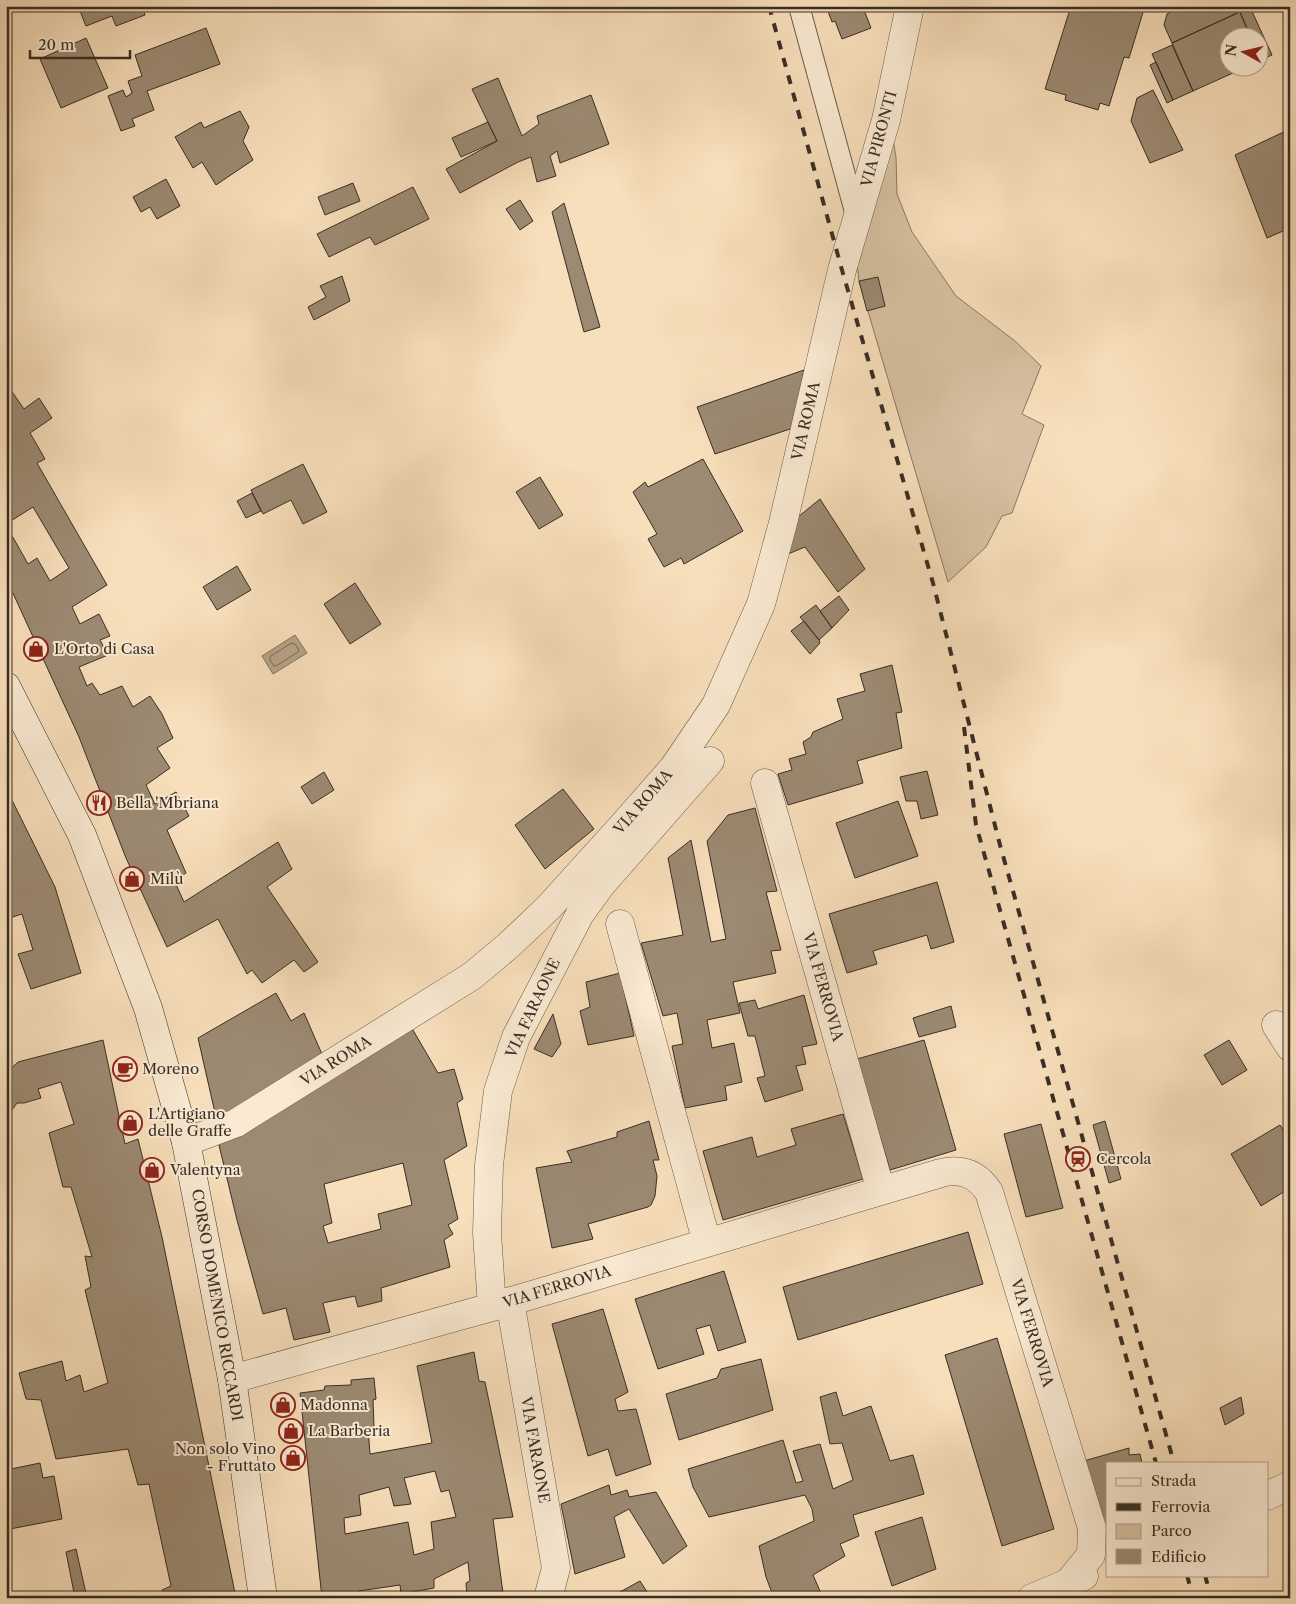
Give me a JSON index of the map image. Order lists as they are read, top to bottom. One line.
{"streets":{"street":["VIA PIRONTI","VIA ROMA","VIA FERROVIA","VIA FARAONE","CORSO DOMENICO RICCARDI"]},"crossings":[["VIA PIRONTI","VIA ROMA"],["VIA ROMA","CORSO DOMENICO RICCARDI"],["VIA FERROVIA","VIA FARAONE"],["VIA FERROVIA","CORSO DOMENICO RICCARDI"]],"places":{"shop":["L'Orto di Casa","Milù","L'Artigiano delle Graffe","Valentyna","Madonna","La Barberia","Non solo Vino - Fruttato"],"restaurant":["Bella 'Mbriana"],"cafe":["Moreno"],"station":["Cercola"]},"legend":["Strada","Ferrovia","Parco","Edificio"],"scale_bar":"20 m","north":"left"}
